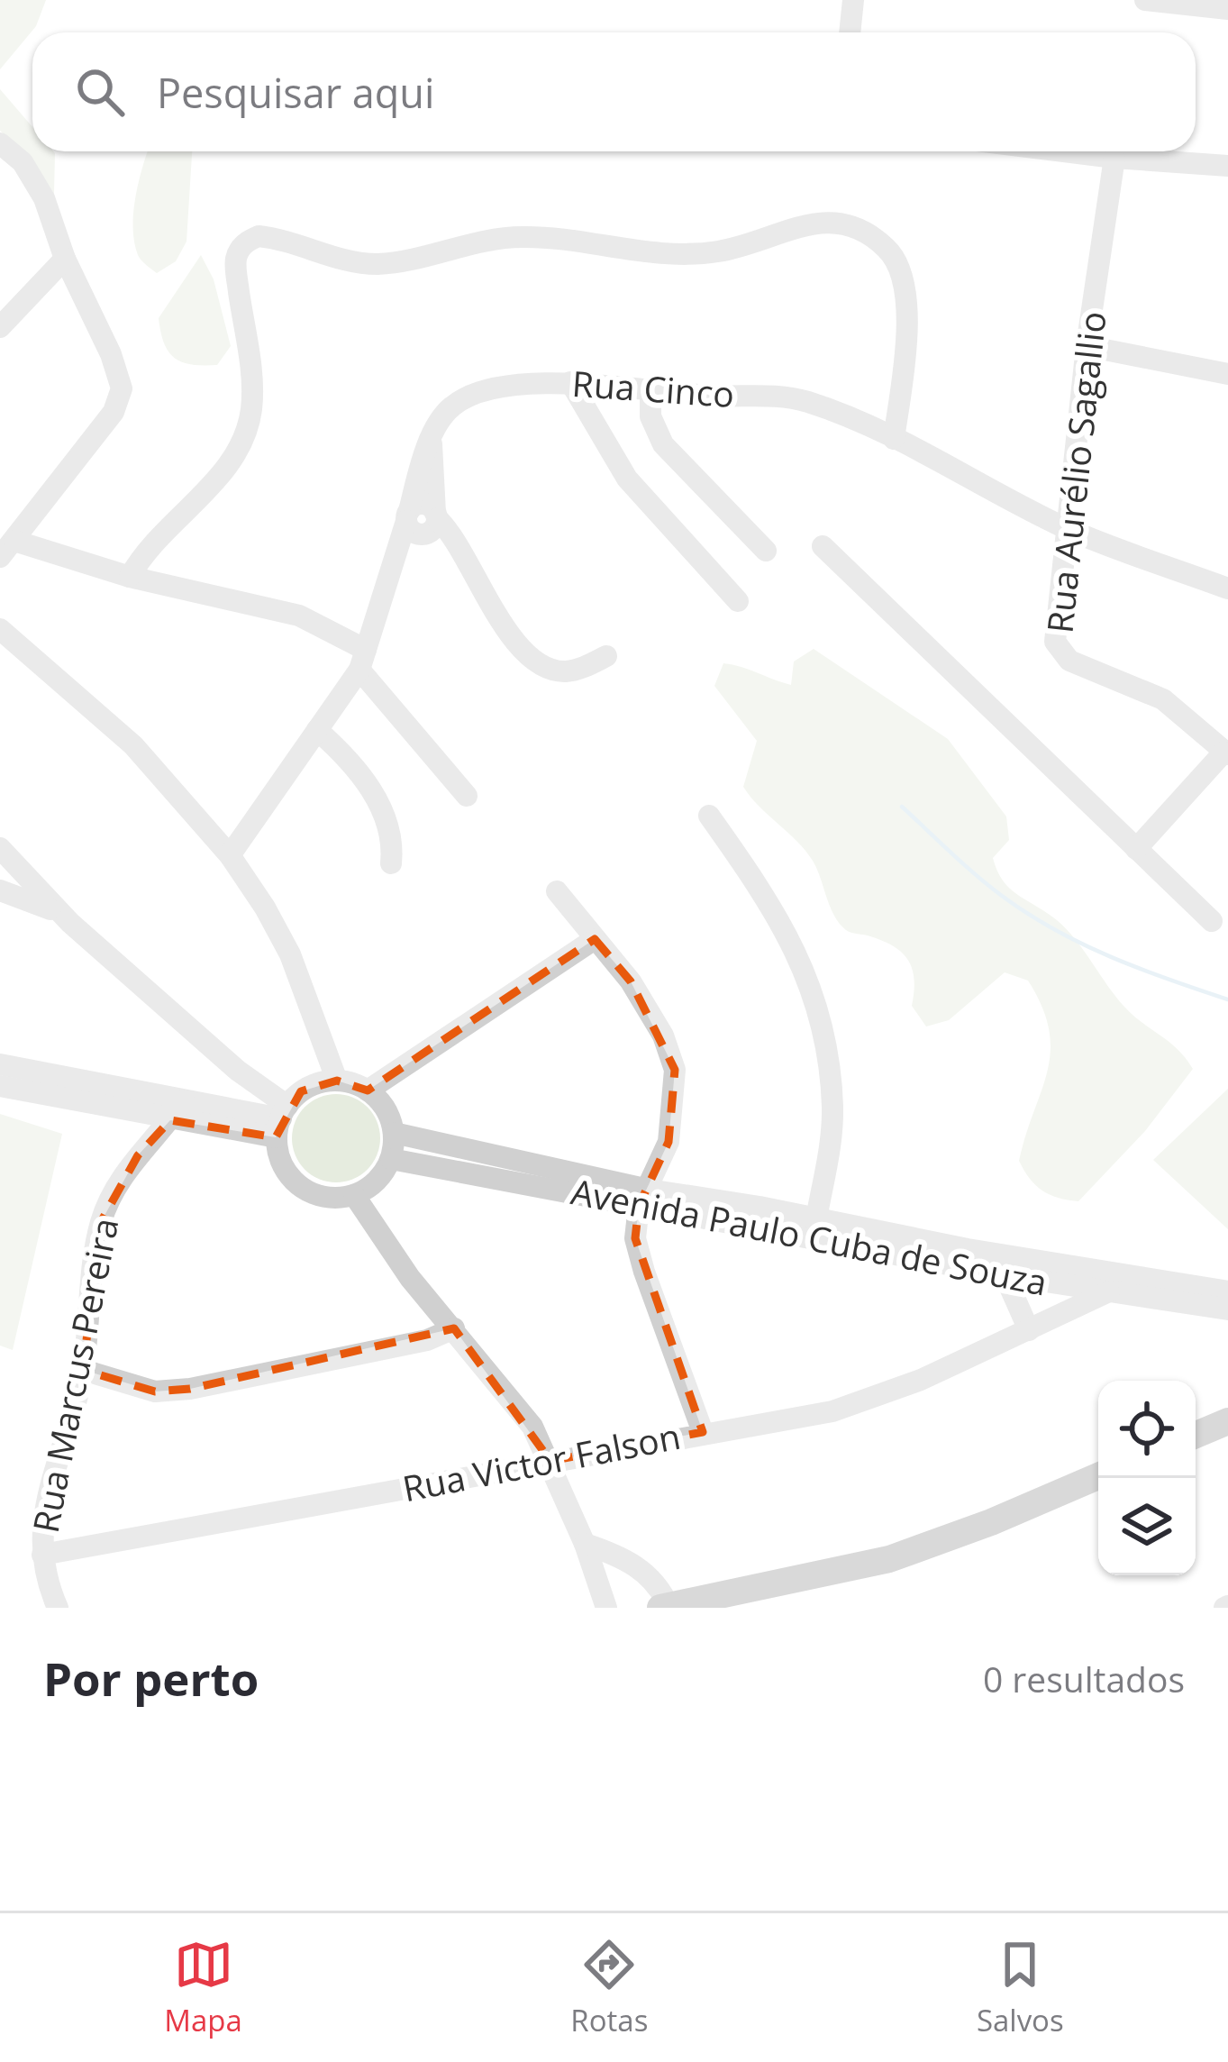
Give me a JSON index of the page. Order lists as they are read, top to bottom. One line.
{"streets":{"street":["Rua Cinco","Rua Aurélio Sagallio","Avenida Paulo Cuba de Souza","Rua Marcus Pereira","Rua Victor Falson"]},"crossings":[["Rua Cinco","Rua Aurélio Sagallio"],["Avenida Paulo Cuba de Souza","Rua Victor Falson"],["Rua Marcus Pereira","Rua Victor Falson"]],"page":{"search":"Pesquisar aqui","heading":["Por perto","0 resultados"],"nav":["Mapa","Rotas","Salvos"]}}
